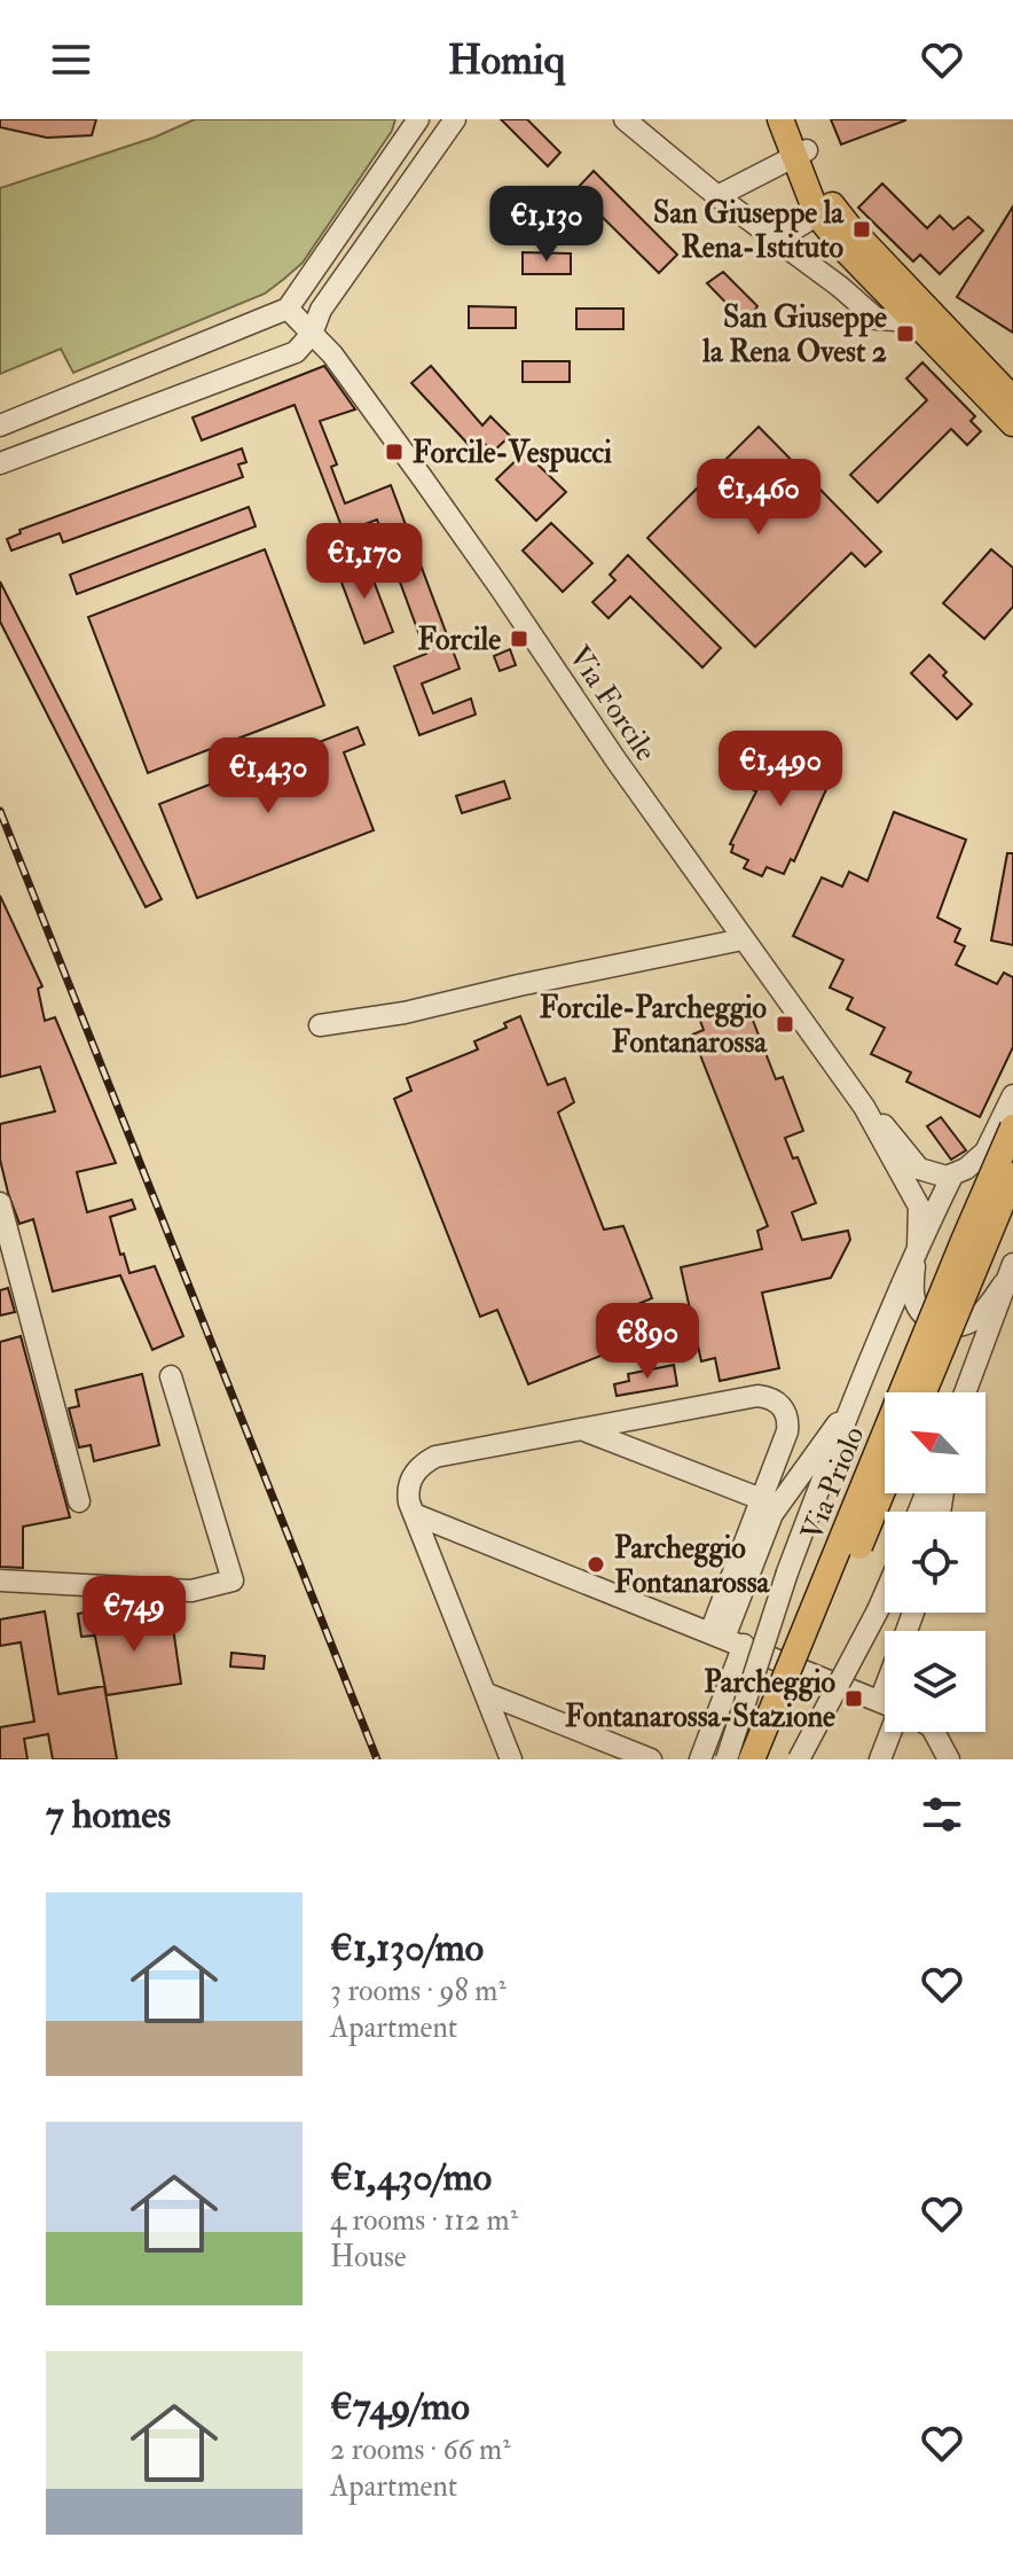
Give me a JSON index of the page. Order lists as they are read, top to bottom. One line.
{"streets":{"main road":["Via Priolo"],"street":["Via Forcile"]},"places":{"transit":["San Giuseppe la Rena-Istituto","San Giuseppe la Rena Ovest 2","Forcile-Vespucci","Forcile","Forcile-Parcheggio Fontanarossa","Parcheggio Fontanarossa-Stazione"],"other":["Parcheggio Fontanarossa"]},"north":"top left","page":{"header":"Homiq","price":["€1,130","€1,460","€1,170","€1,490","€1,430","€890","€749"],"heading":"7 homes","list":[{"name":"€1,130/mo","note":"3 rooms · 98 m² · Apartment"},{"name":"€1,430/mo","note":"4 rooms · 112 m² · House"},{"name":"€749/mo","note":"2 rooms · 66 m² · Apartment"}]}}
